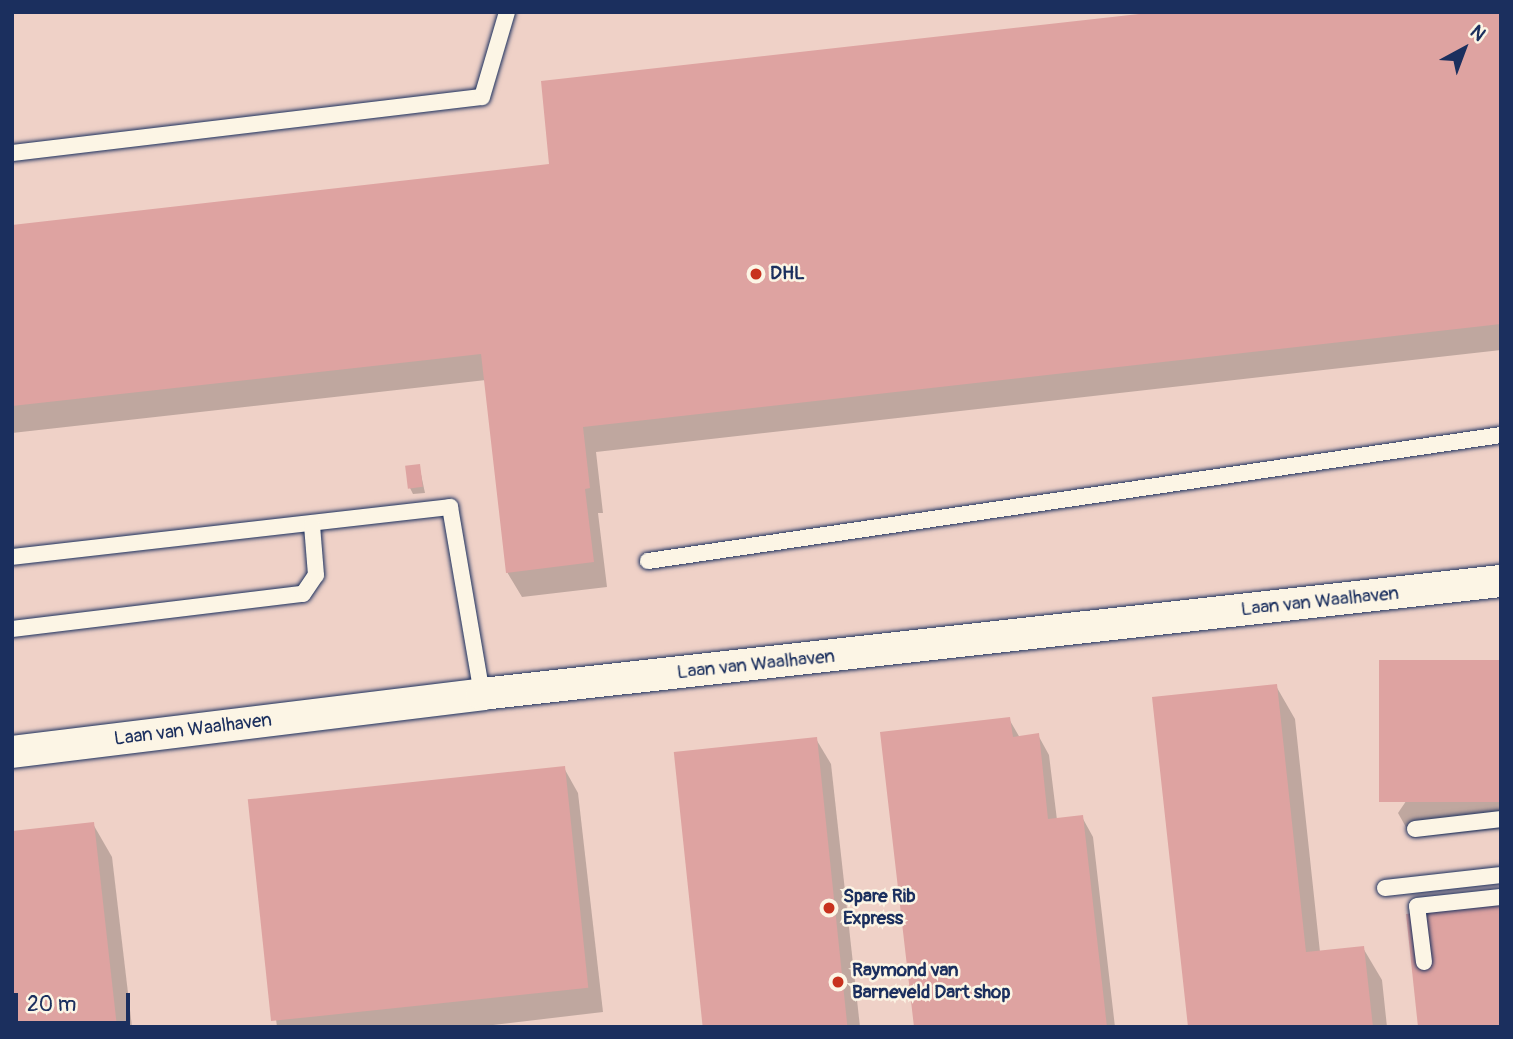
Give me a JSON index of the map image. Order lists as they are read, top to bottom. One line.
{"streets":{"street":["Laan van Waalhaven"]},"places":["DHL","Spare Rib Express","Raymond van Barneveld Dart shop"],"scale_bar":"20 m","north":"top right"}
